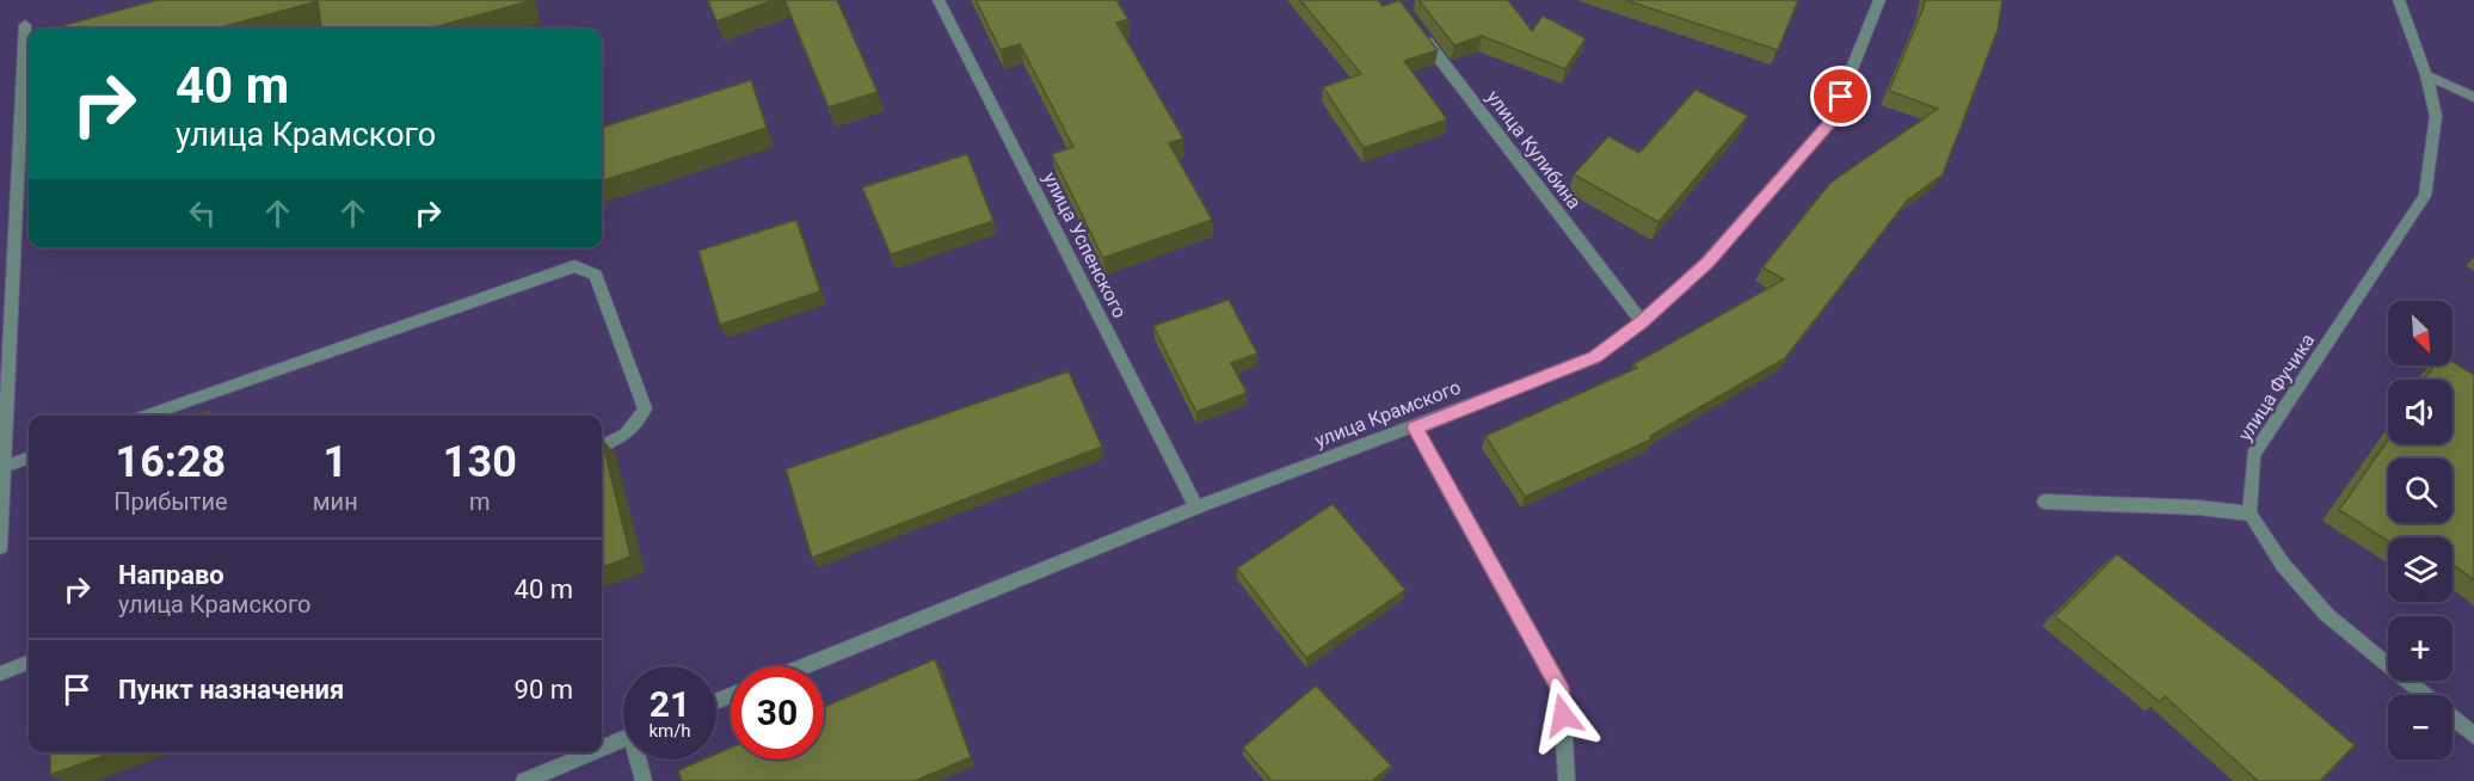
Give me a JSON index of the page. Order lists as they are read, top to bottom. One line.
{"streets":{"street":["улица Кулибина","улица Успенского","улица Фучика","улица Крамского"]},"crossings":[["улица Кулибина","улица Крамского"],["улица Успенского","улица Крамского"]],"north":"bottom right","page":{"turn":["40 m","улица Крамского"],"map_buttons":["+","−"],"eta":["16:28","Прибытие","1","мин","130","m"],"list":[{"name":"Направо","note":"улица Крамского","value":"40 m"},{"name":"Пункт назначения","value":"90 m"}],"speed":"21 km/h","limit":"30"}}
